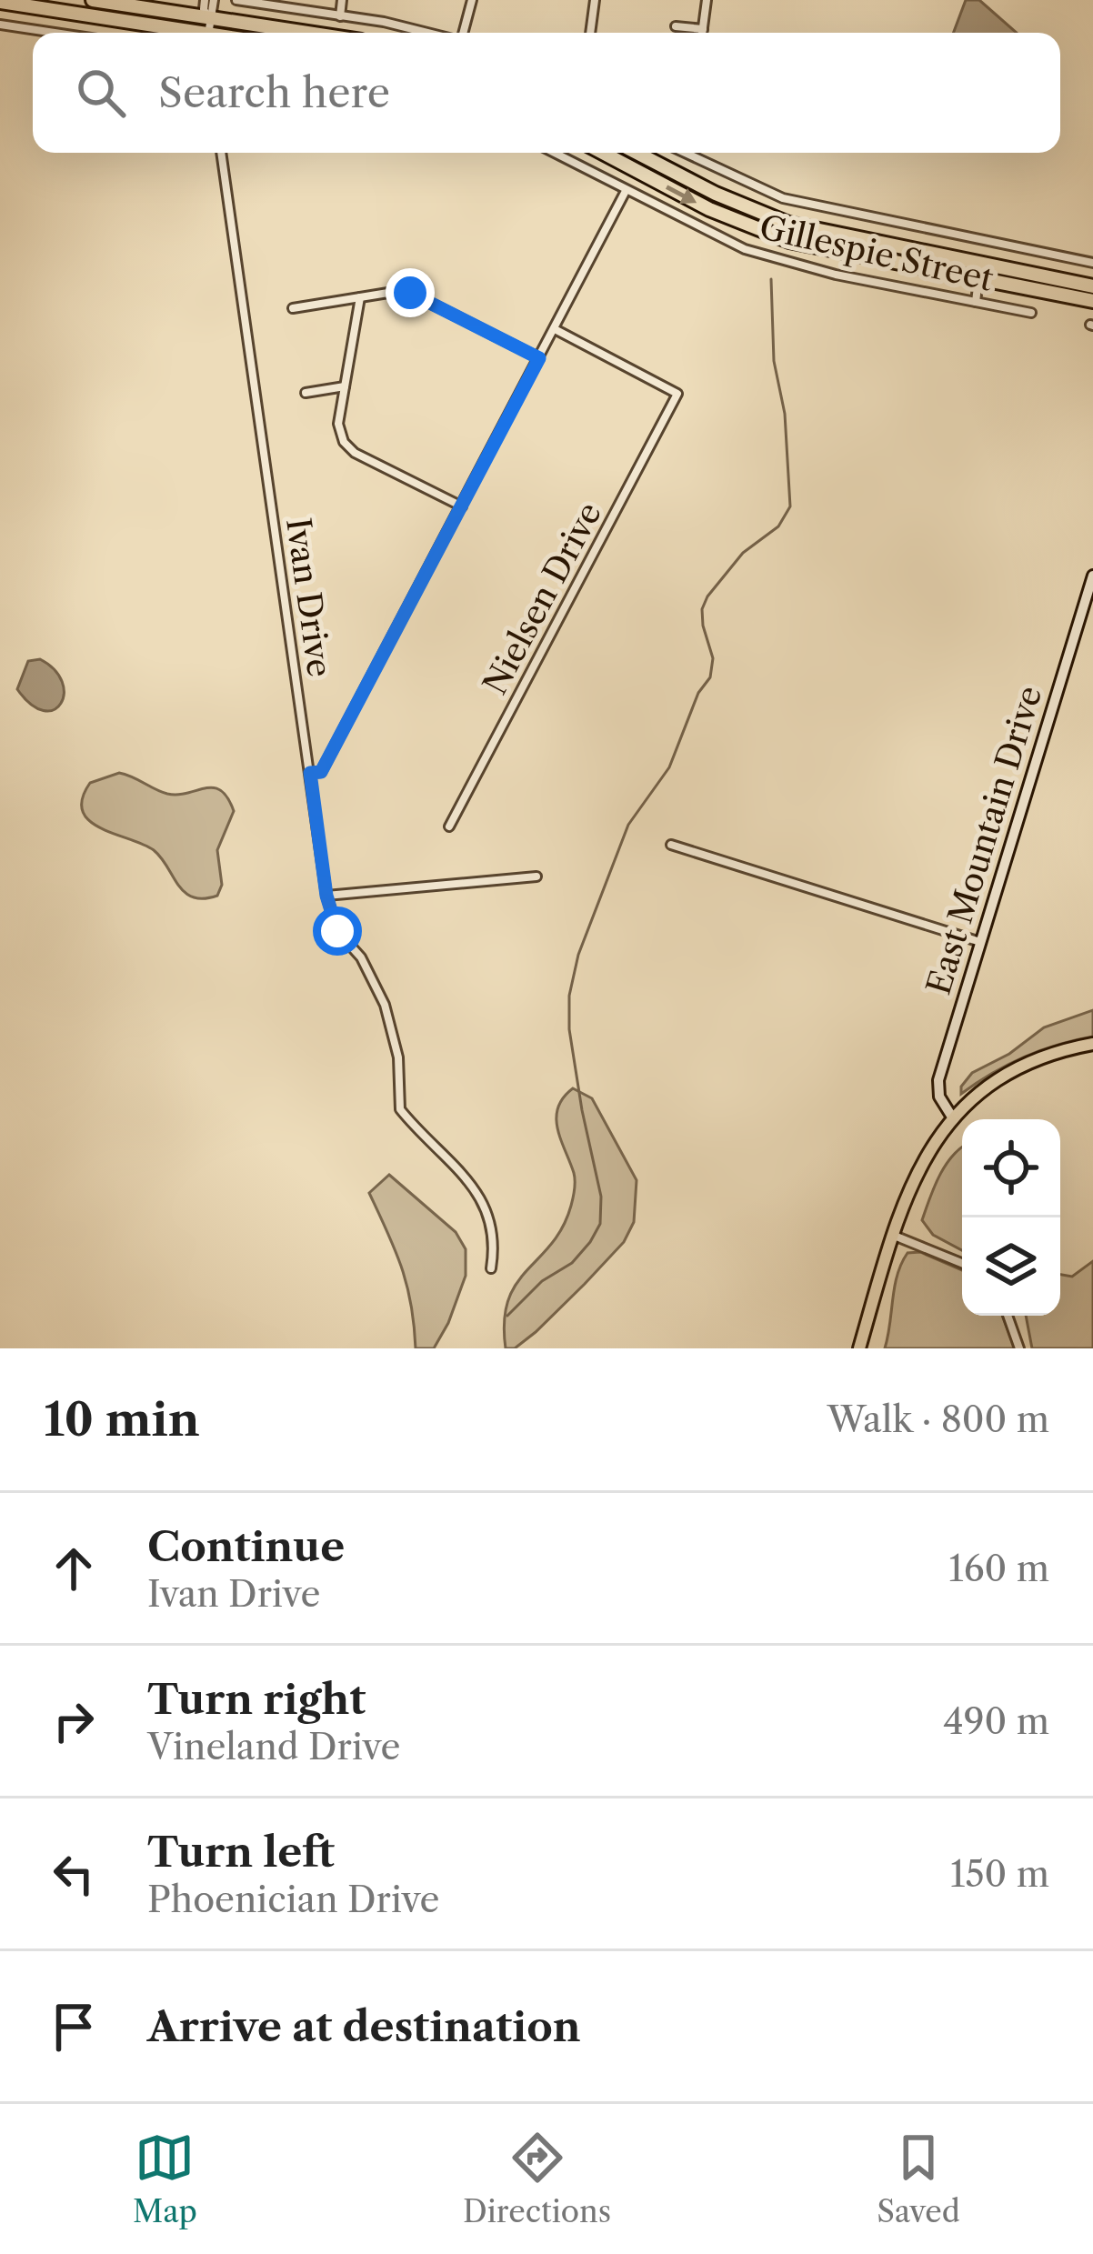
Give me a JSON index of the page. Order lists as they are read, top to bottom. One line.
{"streets":{"street":["Gillespie Street","Ivan Drive","Nielsen Drive","East Mountain Drive"]},"page":{"search":"Search here","heading":["10 min","Walk · 800 m"],"list":[["Continue","Ivan Drive","160 m"],["Turn right","Vineland Drive","490 m"],["Turn left","Phoenician Drive","150 m"],"Arrive at destination"],"nav":["Map","Directions","Saved"]}}
